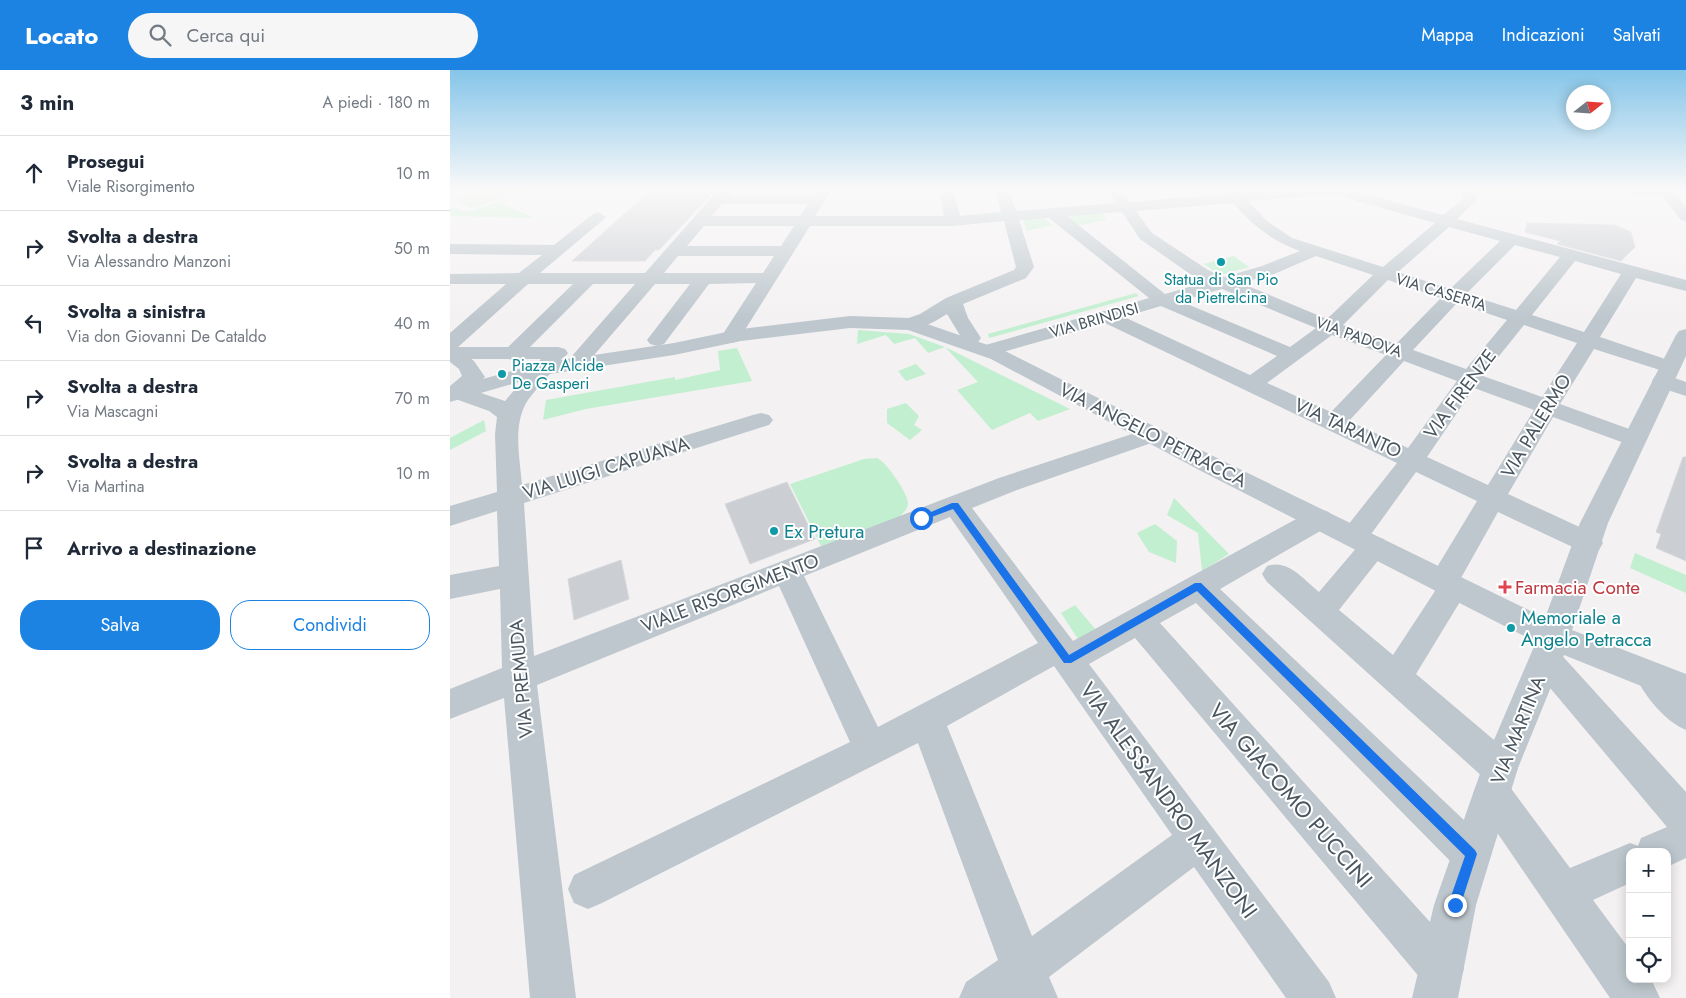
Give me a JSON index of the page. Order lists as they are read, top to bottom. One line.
{"streets":{"street":["VIA CASERTA","VIA BRINDISI","VIA PADOVA","VIA FIRENZE","VIA PALERMO","VIA TARANTO","VIA ANGELO PETRACCA","VIA LUIGI CAPUANA","VIALE RISORGIMENTO","VIA PREMUDA","VIA MARTINA","VIA GIACOMO PUCCINI","VIA ALESSANDRO MANZONI"]},"crossings":[["VIA CASERTA","VIA BRINDISI"],["VIA CASERTA","VIA FIRENZE"],["VIA CASERTA","VIA PALERMO"],["VIA CASERTA","VIA MARTINA"],["VIA BRINDISI","VIA PADOVA"],["VIA BRINDISI","VIA TARANTO"],["VIA BRINDISI","VIA ANGELO PETRACCA"],["VIA PADOVA","VIA FIRENZE"],["VIA PADOVA","VIA PALERMO"],["VIA PADOVA","VIA MARTINA"],["VIA FIRENZE","VIA TARANTO"],["VIA FIRENZE","VIA ANGELO PETRACCA"],["VIA PALERMO","VIA TARANTO"],["VIA PALERMO","VIA ANGELO PETRACCA"],["VIA TARANTO","VIA MARTINA"],["VIA ANGELO PETRACCA","VIALE RISORGIMENTO"],["VIA ANGELO PETRACCA","VIA MARTINA"],["VIA LUIGI CAPUANA","VIA PREMUDA"],["VIALE RISORGIMENTO","VIA PREMUDA"],["VIALE RISORGIMENTO","VIA ALESSANDRO MANZONI"],["VIA MARTINA","VIA GIACOMO PUCCINI"]],"places":{"other":["Statua di San Pio da Pietrelcina","Piazza Alcide De Gasperi","Ex Pretura","Memoriale a Angelo Petracca"],"health":["Farmacia Conte"]},"north":"right","page":{"header":"Locato","search":"Cerca qui","nav":["Mappa","Indicazioni","Salvati"],"heading":["3 min","A piedi · 180 m"],"list":[["Prosegui","Viale Risorgimento","10 m"],["Svolta a destra","Via Alessandro Manzoni","50 m"],["Svolta a sinistra","Via don Giovanni De Cataldo","40 m"],["Svolta a destra","Via Mascagni","70 m"],["Svolta a destra","Via Martina","10 m"],"Arrivo a destinazione"],"buttons":["Salva","Condividi"],"map_buttons":["+","−"]}}
